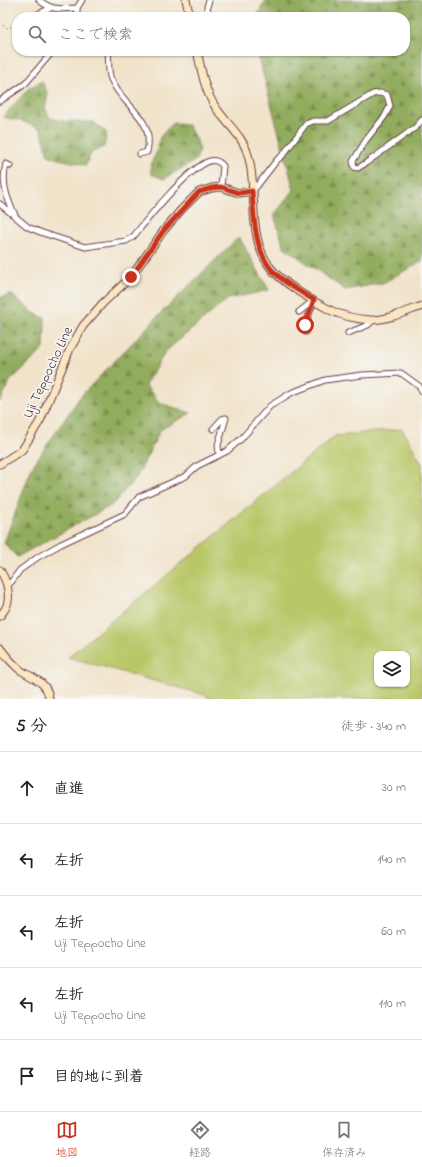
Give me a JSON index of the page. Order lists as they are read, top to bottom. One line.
{"streets":{"main road":["Uji Teppocho Line"]},"page":{"search":"ここで検索","heading":["5 分","徒歩 · 340 m"],"list":[["直進","30 m"],["左折","140 m"],["左折","Uji Teppocho Line","60 m"],["左折","Uji Teppocho Line","110 m"],"目的地に到着"],"nav":["地図","経路","保存済み"]}}
